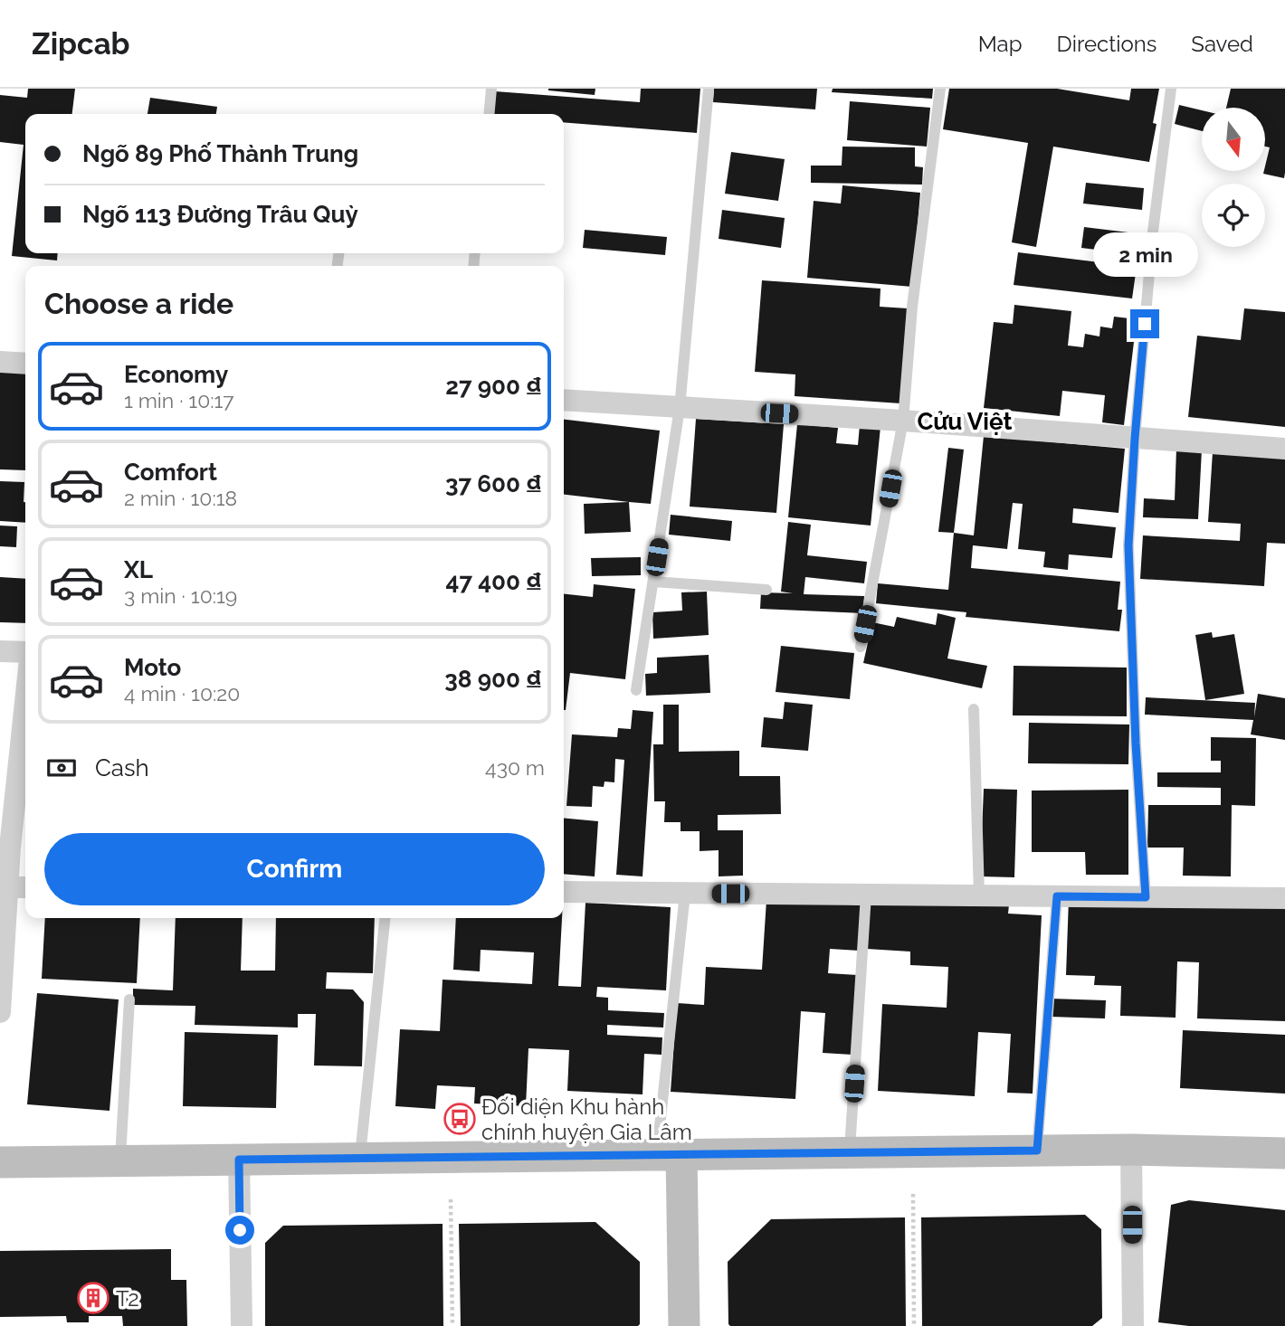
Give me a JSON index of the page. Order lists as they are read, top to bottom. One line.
{"districts":["Cửu Việt"],"places":{"bus stop":["Đối diện Khu hành chính huyện Gia Lâm"],"building":["T2"]},"north":"bottom","page":{"header":"Zipcab","nav":["Map","Directions","Saved"],"banner":["Ngõ 89 Phố Thành Trung","Ngõ 113 Đường Trâu Quỳ"],"bubble":"2 min","heading":"Choose a ride","list":[{"name":"Economy","note":"1 min · 10:17","value":"27 900 ₫"},{"name":"Comfort","note":"2 min · 10:18","value":"37 600 ₫"},{"name":"XL","note":"3 min · 10:19","value":"47 400 ₫"},{"name":"Moto","note":"4 min · 10:20","value":"38 900 ₫"}],"pay":["Cash","430 m"],"buttons":"Confirm"}}
